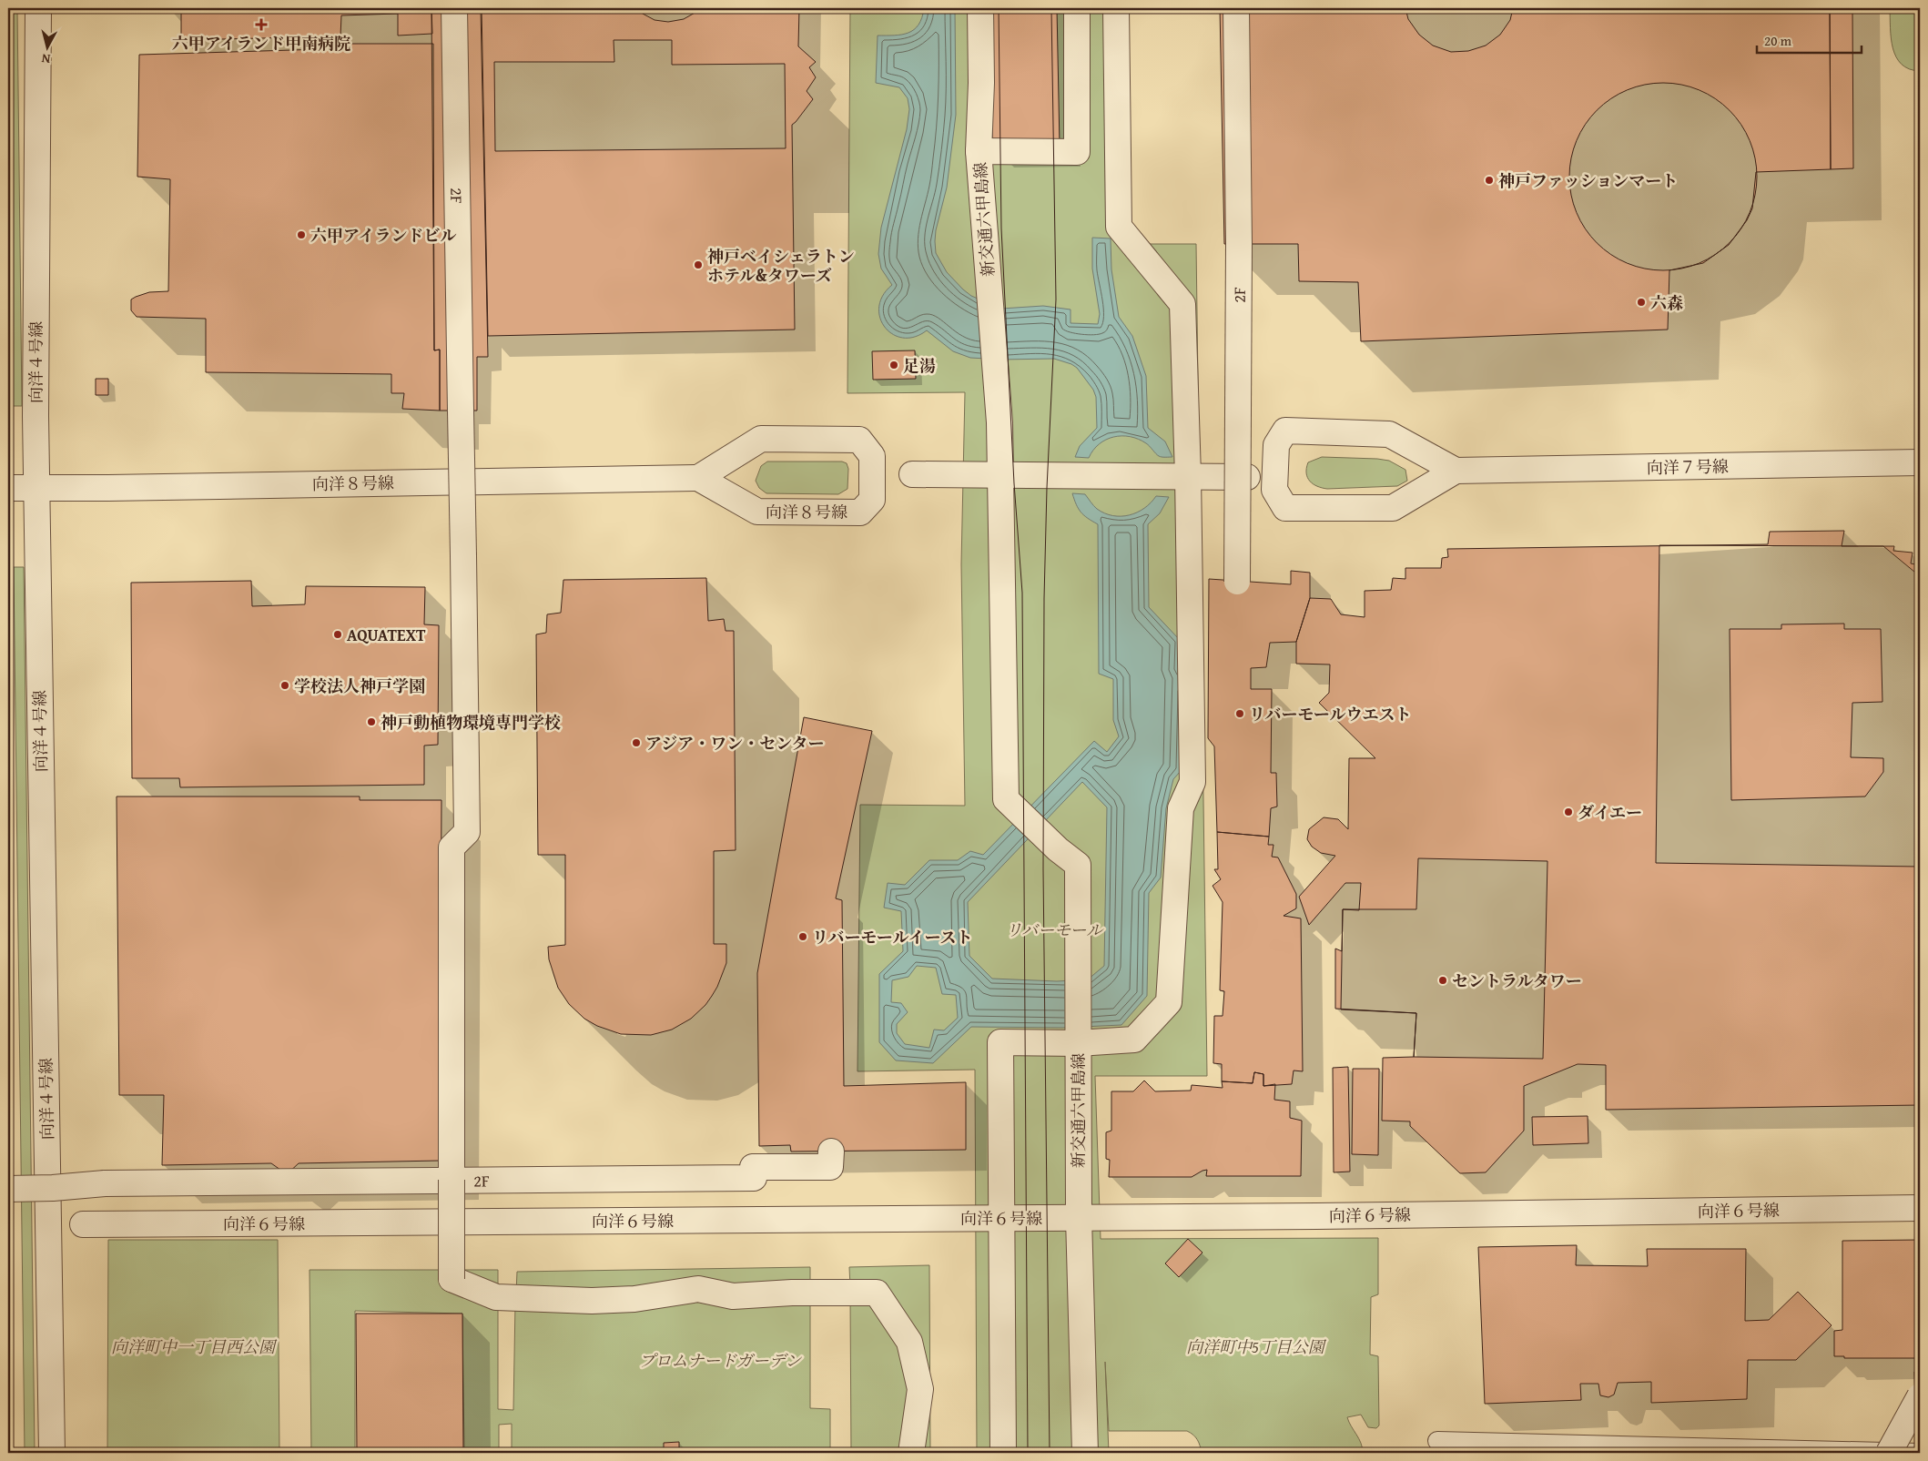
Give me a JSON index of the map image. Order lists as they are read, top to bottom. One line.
{"streets":{"street":["2F","新交通六甲島線","向洋４号線","向洋７号線","向洋８号線","向洋６号線"]},"crossings":[["新交通六甲島線","向洋６号線"],["向洋４号線","向洋８号線"]],"parks":["リバーモール","向洋町中一丁目西公園","向洋町中5丁目公園","プロムナードガーデン"],"places":{"health":["六甲アイランド甲南病院"],"other":["神戸ファッションマート","六甲アイランドビル","神戸ベイシェラトン ホテル&タワーズ","六森","足湯","AQUATEXT","学校法人神戸学園","リバーモールウエスト","神戸動植物環境専門学校","アジア・ワン・センター","ダイエー","リバーモールイースト","セントラルタワー"]},"scale_bar":"20 m","north":"bottom"}
